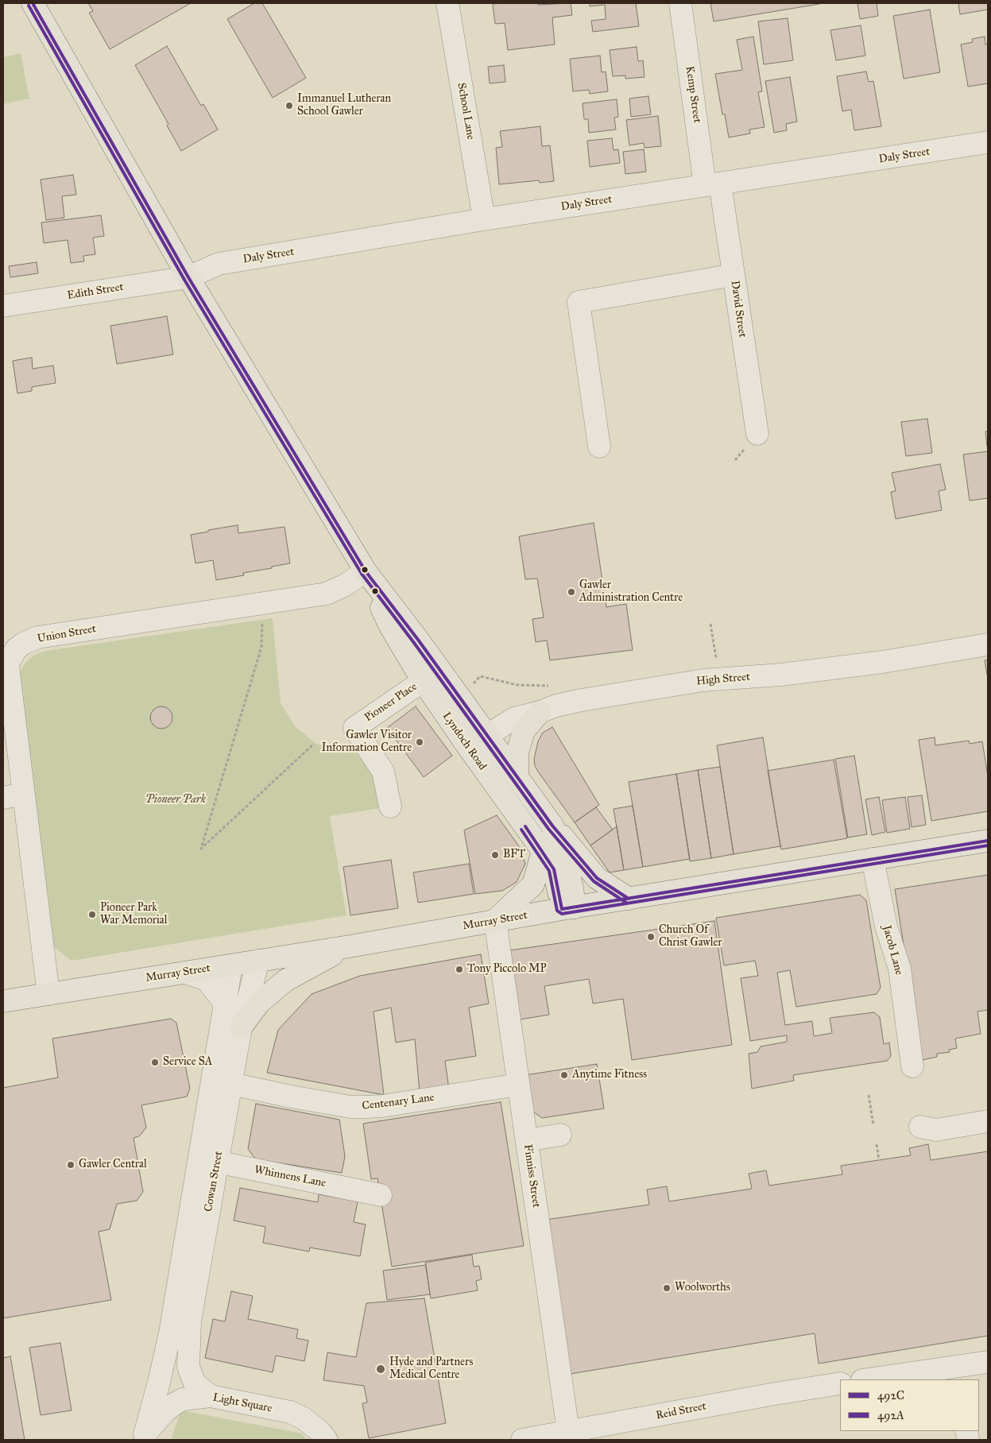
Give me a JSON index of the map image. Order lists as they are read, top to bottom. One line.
{"streets":{"main road":["Lyndoch Road","Murray Street"],"street":["Kemp Street","School Lane","Daly Street","Edith Street","David Street","Union Street","High Street","Pioneer Place","Jacob Lane","Centenary Lane","Finniss Street","Whinnens Lane","Cowan Street","Light Square","Reid Street"]},"crossings":[["Kemp Street","Daly Street"],["Kemp Street","David Street"],["School Lane","Daly Street"],["Daly Street","Edith Street"],["Daly Street","David Street"],["Daly Street","Lyndoch Road"],["Edith Street","Lyndoch Road"],["Union Street","Lyndoch Road"],["Union Street","Murray Street"],["High Street","Lyndoch Road"],["Pioneer Place","Lyndoch Road"],["Lyndoch Road","Murray Street"],["Murray Street","Jacob Lane"],["Murray Street","Finniss Street"],["Murray Street","Cowan Street"],["Centenary Lane","Finniss Street"],["Centenary Lane","Cowan Street"],["Finniss Street","Reid Street"],["Whinnens Lane","Cowan Street"],["Cowan Street","Light Square"]],"parks":["Pioneer Park"],"places":["Immanuel Lutheran School Gawler","Gawler Administration Centre","Gawler Visitor Information Centre","BFT","Pioneer Park War Memorial","Church Of Christ Gawler","Tony Piccolo MP","Service SA","Anytime Fitness","Gawler Central","Woolworths","Hyde and Partners Medical Centre"],"lines":["transit line 492C","transit line 492A"],"legend":["492C","492A"]}
